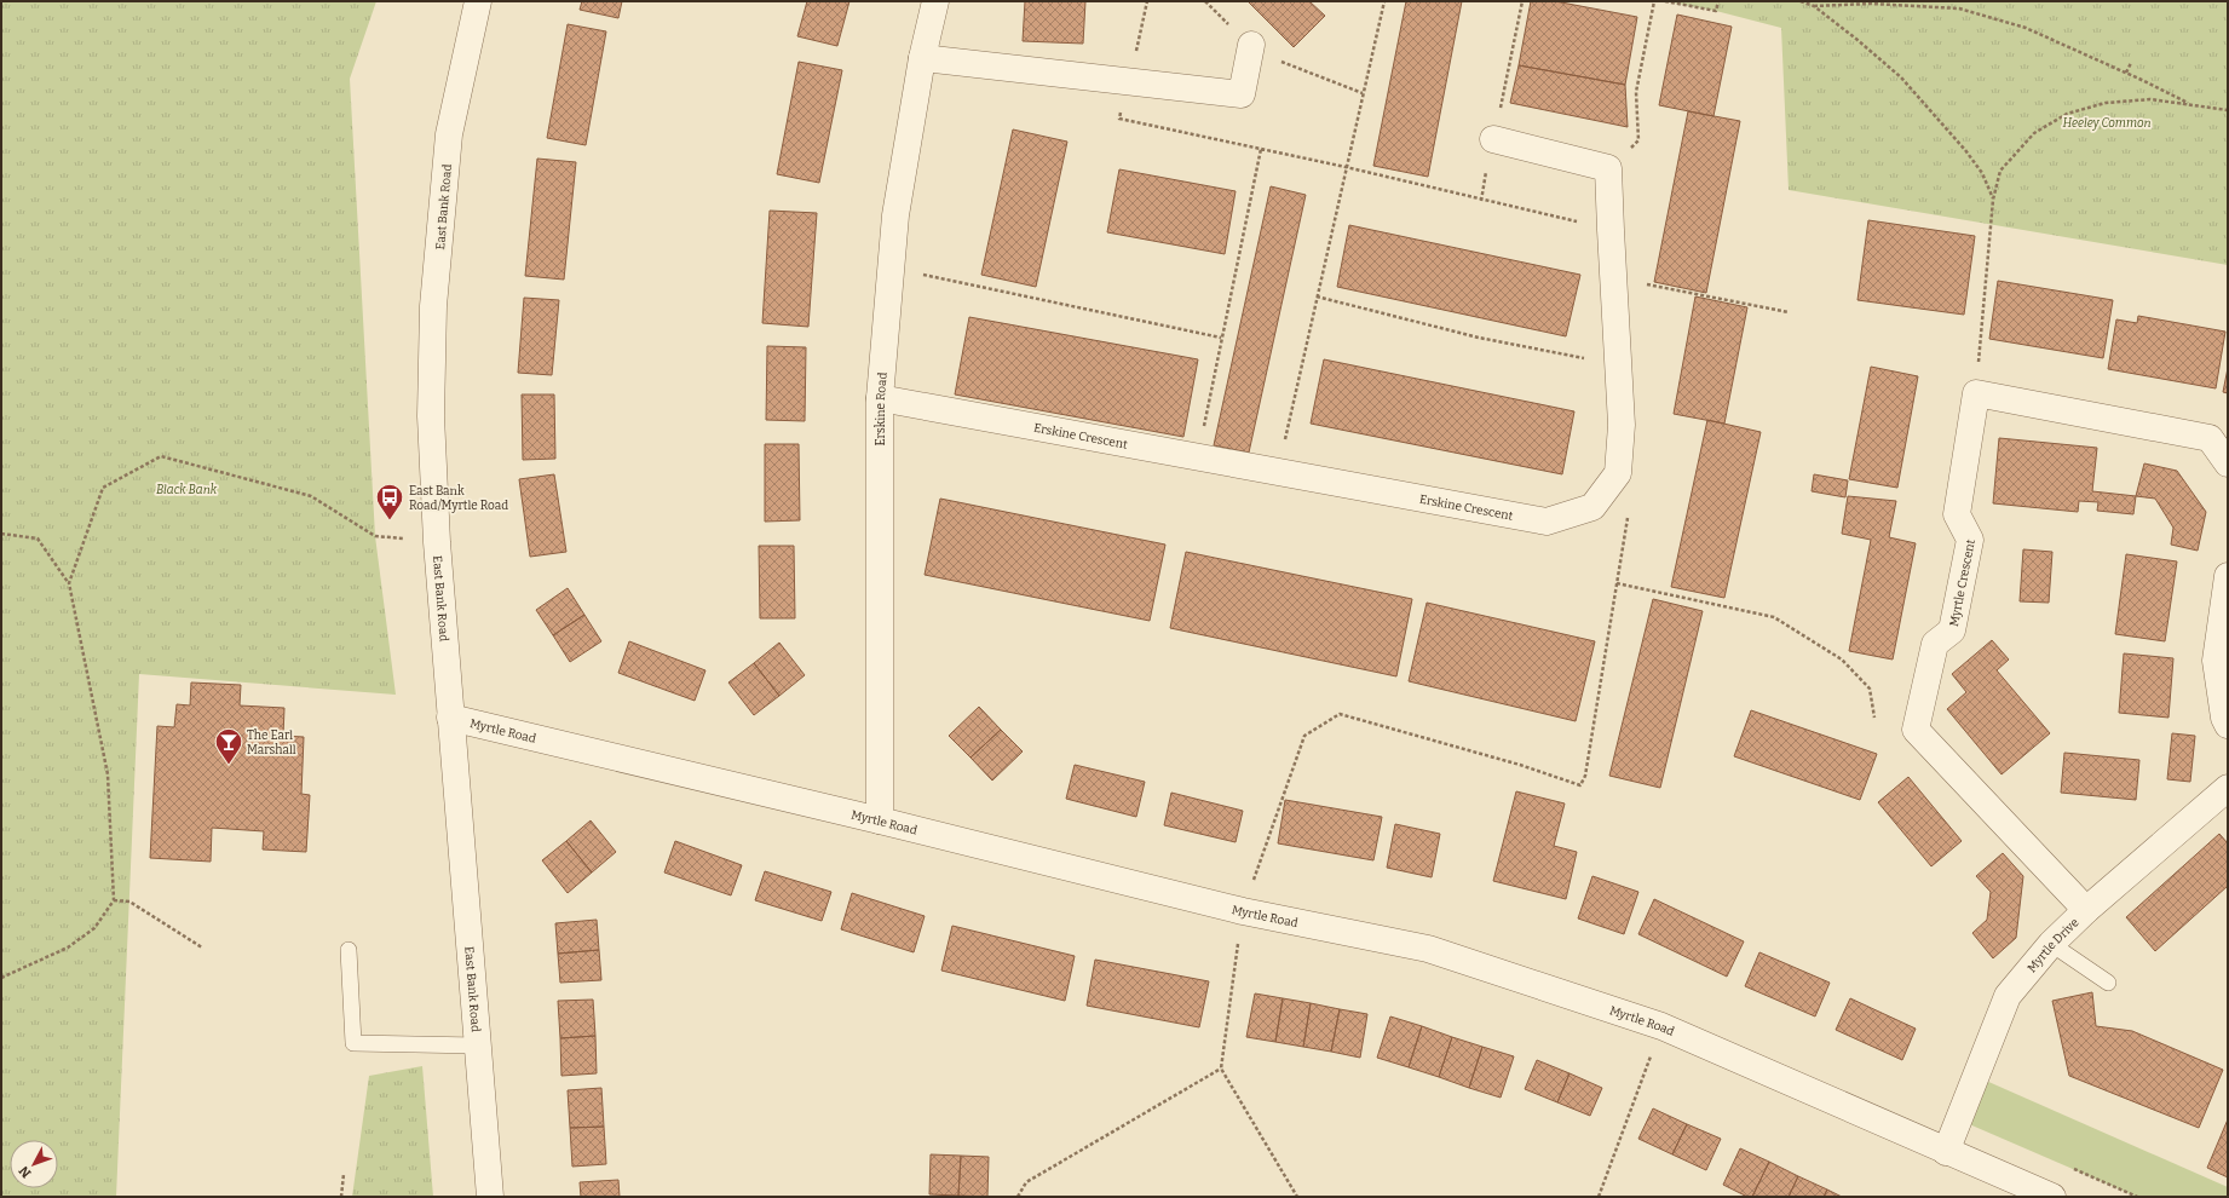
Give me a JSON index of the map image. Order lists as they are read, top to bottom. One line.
{"streets":{"street":["East Bank Road","Erskine Road","Erskine Crescent","Myrtle Crescent","Myrtle Road","Myrtle Drive"]},"crossings":[["East Bank Road","Myrtle Road"],["Erskine Road","Erskine Crescent"],["Erskine Road","Myrtle Road"],["Myrtle Crescent","Myrtle Drive"],["Myrtle Road","Myrtle Drive"]],"parks":["Heeley Common","Black Bank"],"places":{"bus stop":["East Bank Road/Myrtle Road"],"bar":["The Earl Marshall"]},"north":"bottom left"}
